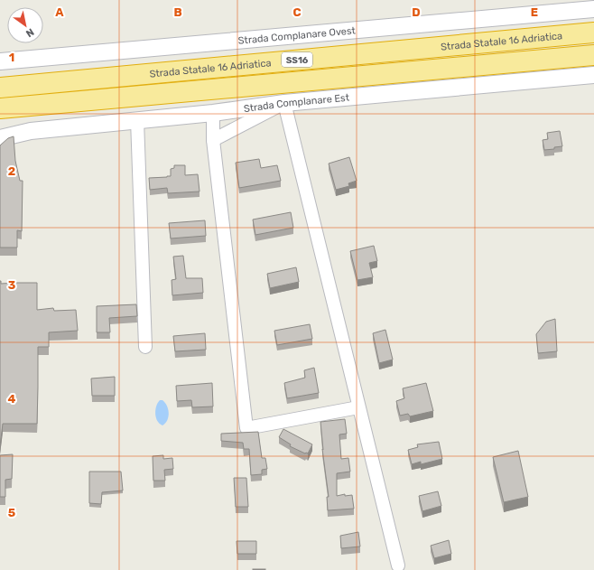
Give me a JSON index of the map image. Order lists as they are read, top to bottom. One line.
{"streets":{"highway":["Strada Statale 16 Adriatica","SS16"],"street":["Strada Complanare Ovest","Strada Complanare Est"]},"north":"bottom right","grid":{"columns":["A","B","C","D","E"],"rows":["1","2","3","4","5"]}}
